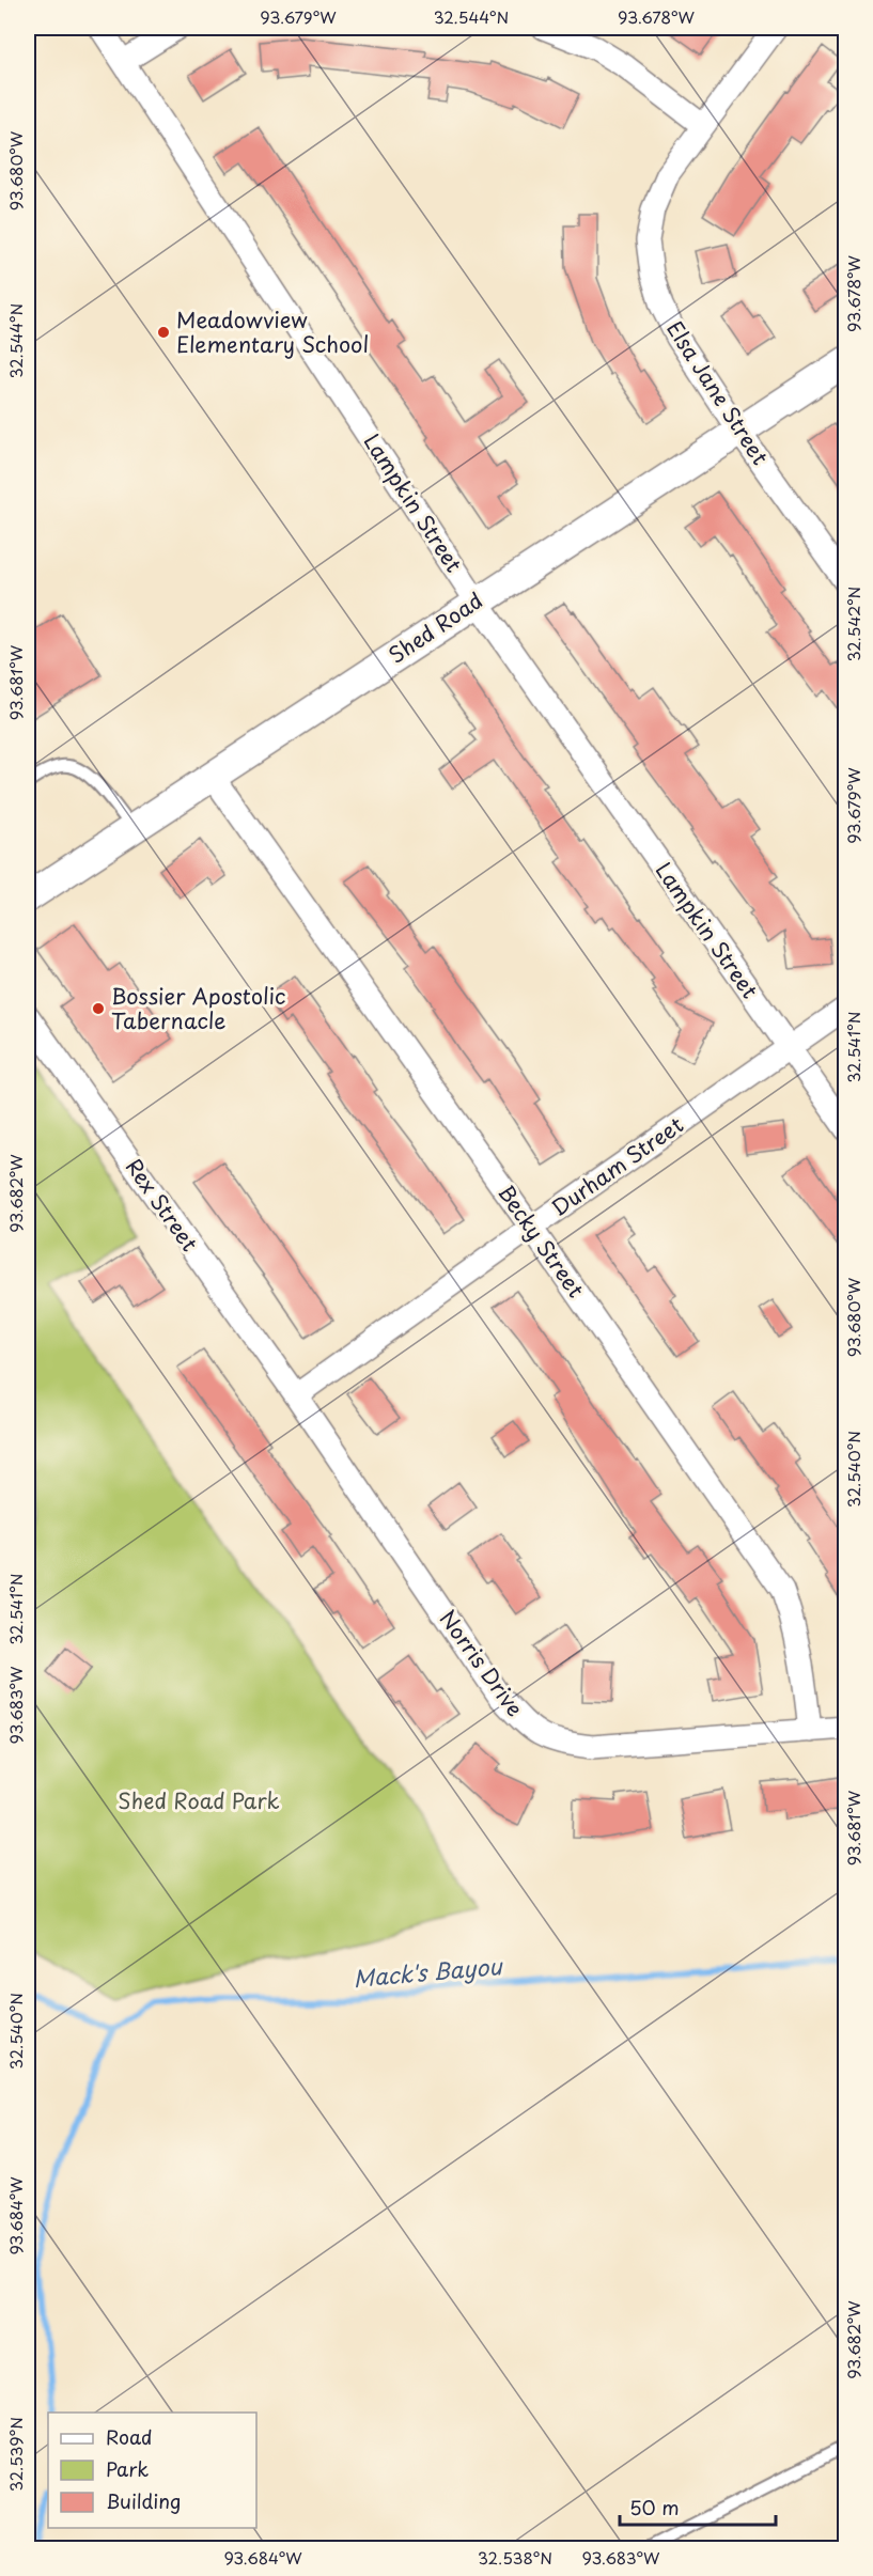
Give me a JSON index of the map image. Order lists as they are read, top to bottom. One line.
{"streets":{"street":["Elsa Jane Street","Lampkin Street","Shed Road","Durham Street","Rex Street","Becky Street","Norris Drive"]},"crossings":[["Elsa Jane Street","Shed Road"],["Lampkin Street","Shed Road"],["Lampkin Street","Durham Street"],["Shed Road","Becky Street"],["Durham Street","Rex Street"],["Durham Street","Becky Street"],["Durham Street","Norris Drive"],["Rex Street","Norris Drive"],["Becky Street","Norris Drive"]],"water":["Mack's Bayou"],"parks":["Shed Road Park"],"places":["Meadowview Elementary School","Bossier Apostolic Tabernacle"],"legend":["Road","Park","Building"],"scale_bar":"50 m","coordinates":["93.679°W","32.544°N","93.678°W","93.680°W","32.542°N","93.681°W","32.541°N","93.682°W","32.540°N","93.683°W","93.684°W","32.539°N","32.538°N"]}
